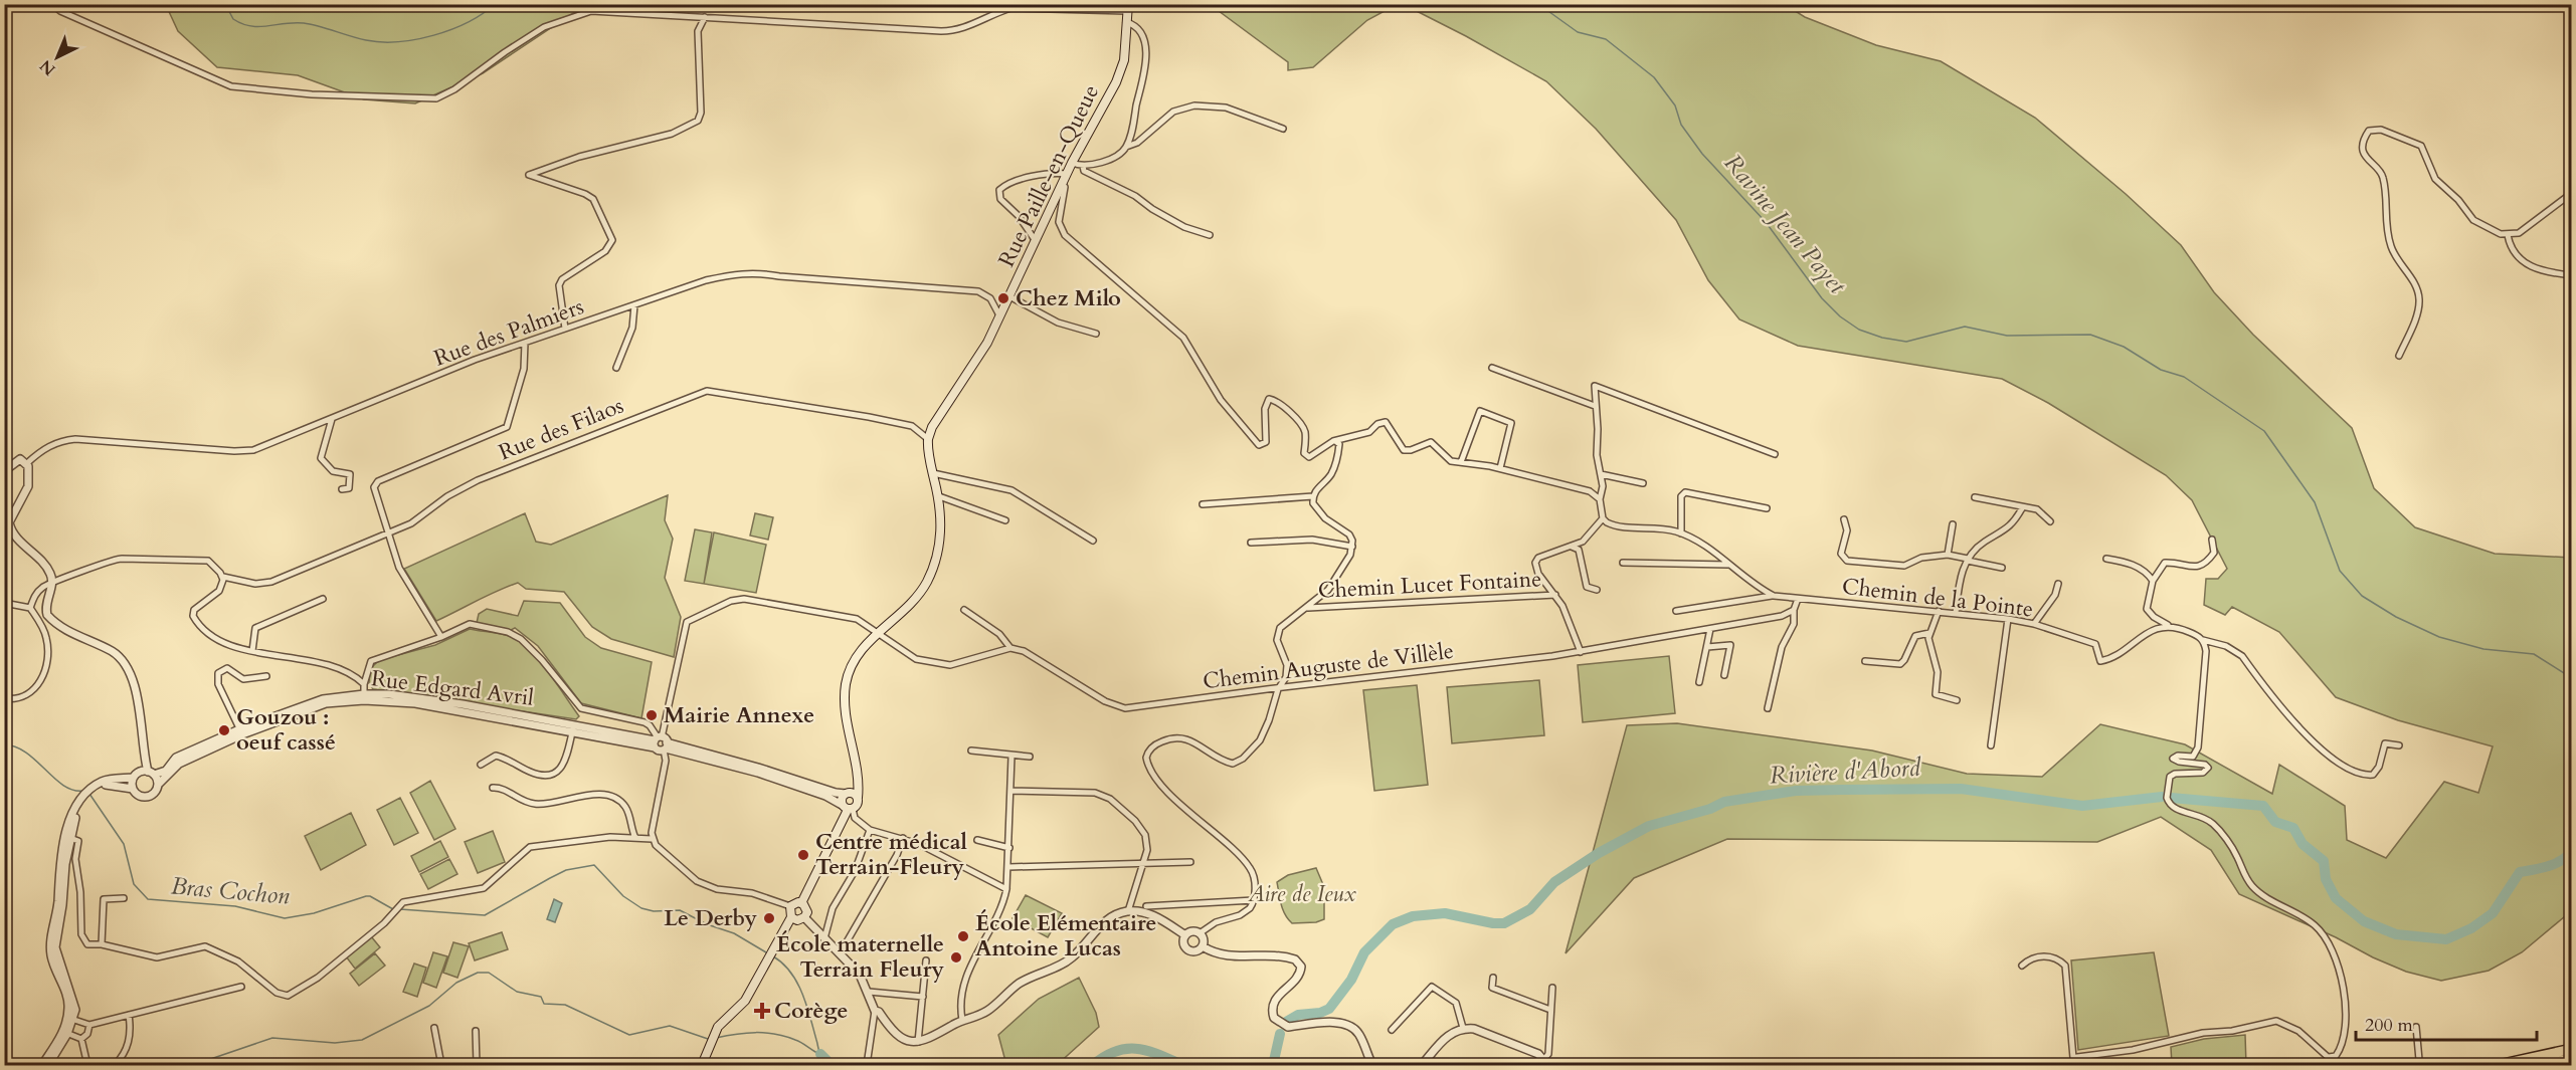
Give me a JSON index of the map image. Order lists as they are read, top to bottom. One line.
{"streets":{"main road":["Rue Paille-en-Queue"],"street":["Rue des Palmiers","Rue des Filaos","Chemin Lucet Fontaine","Chemin de la Pointe","Chemin Auguste de Villèle","Rue Edgard Avril"]},"crossings":[["Rue Paille-en-Queue","Rue des Palmiers"],["Rue Paille-en-Queue","Rue des Filaos"]],"water":["Ravine Jean Payet","Rivière d'Abord","Bras Cochon"],"parks":["Aire de Ieux"],"places":{"other":["Chez Milo","Mairie Annexe","Gouzou : oeuf cassé","Centre médical Terrain-Fleury","Le Derby","École Elémentaire Antoine Lucas","École maternelle Terrain Fleury"],"health":["Corège"]},"scale_bar":"200 m","north":"bottom left"}
